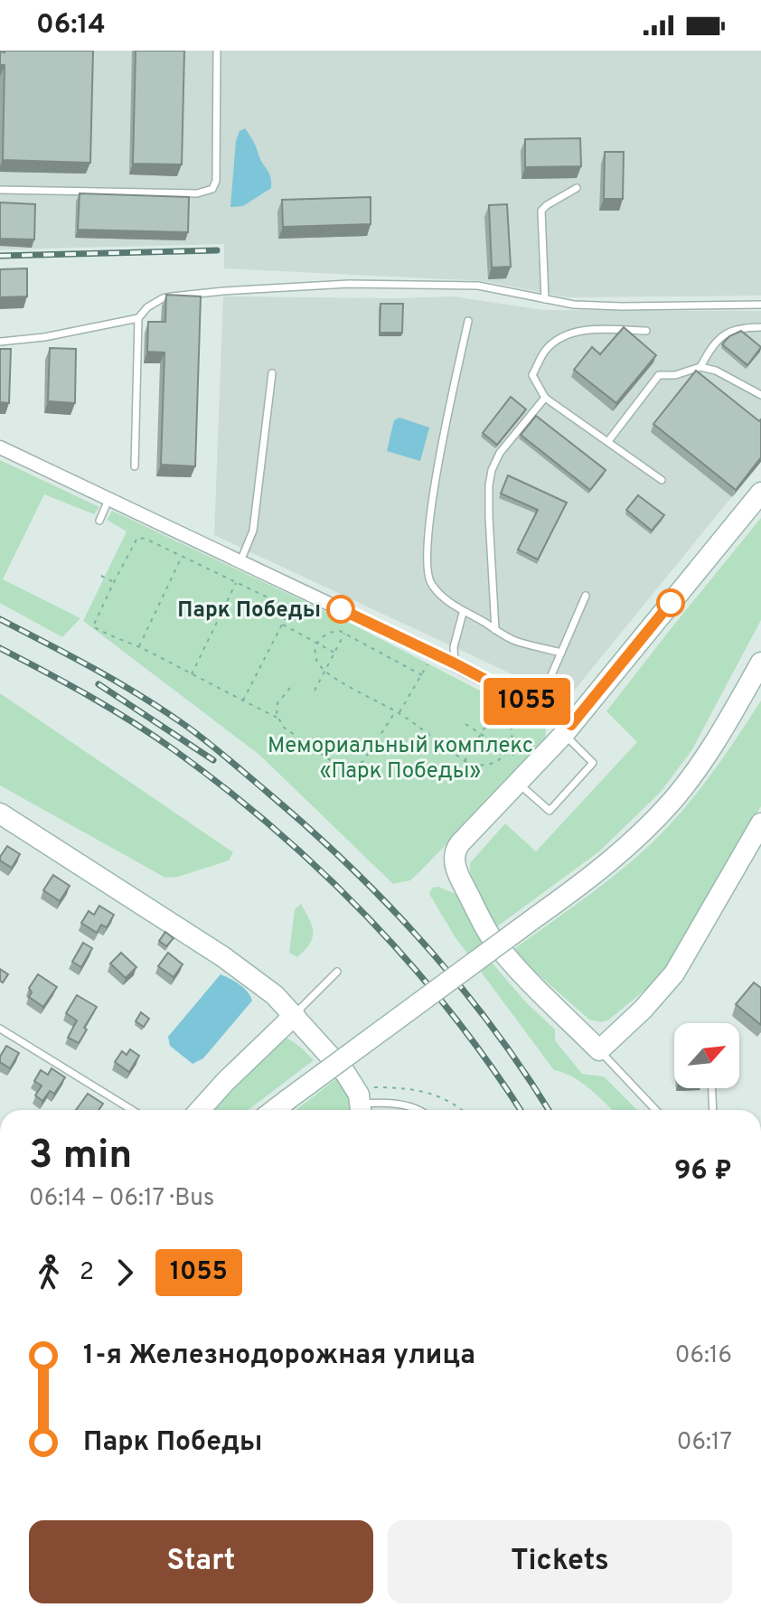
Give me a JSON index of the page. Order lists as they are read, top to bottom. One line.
{"parks":["Мемориальный комплекс «Парк Победы»"],"places":["Парк Победы"],"lines":["bus line 1055"],"north":"top right","page":{"status":"06:14","on_map":"1055","heading":["3 min","06:14 – 06:17 · Bus","96 ₽"],"legs":["2","1055"],"list":[{"name":"1-я Железнодорожная улица","value":"06:16"},{"name":"Парк Победы","value":"06:17"}],"buttons":["Start","Tickets"]}}
